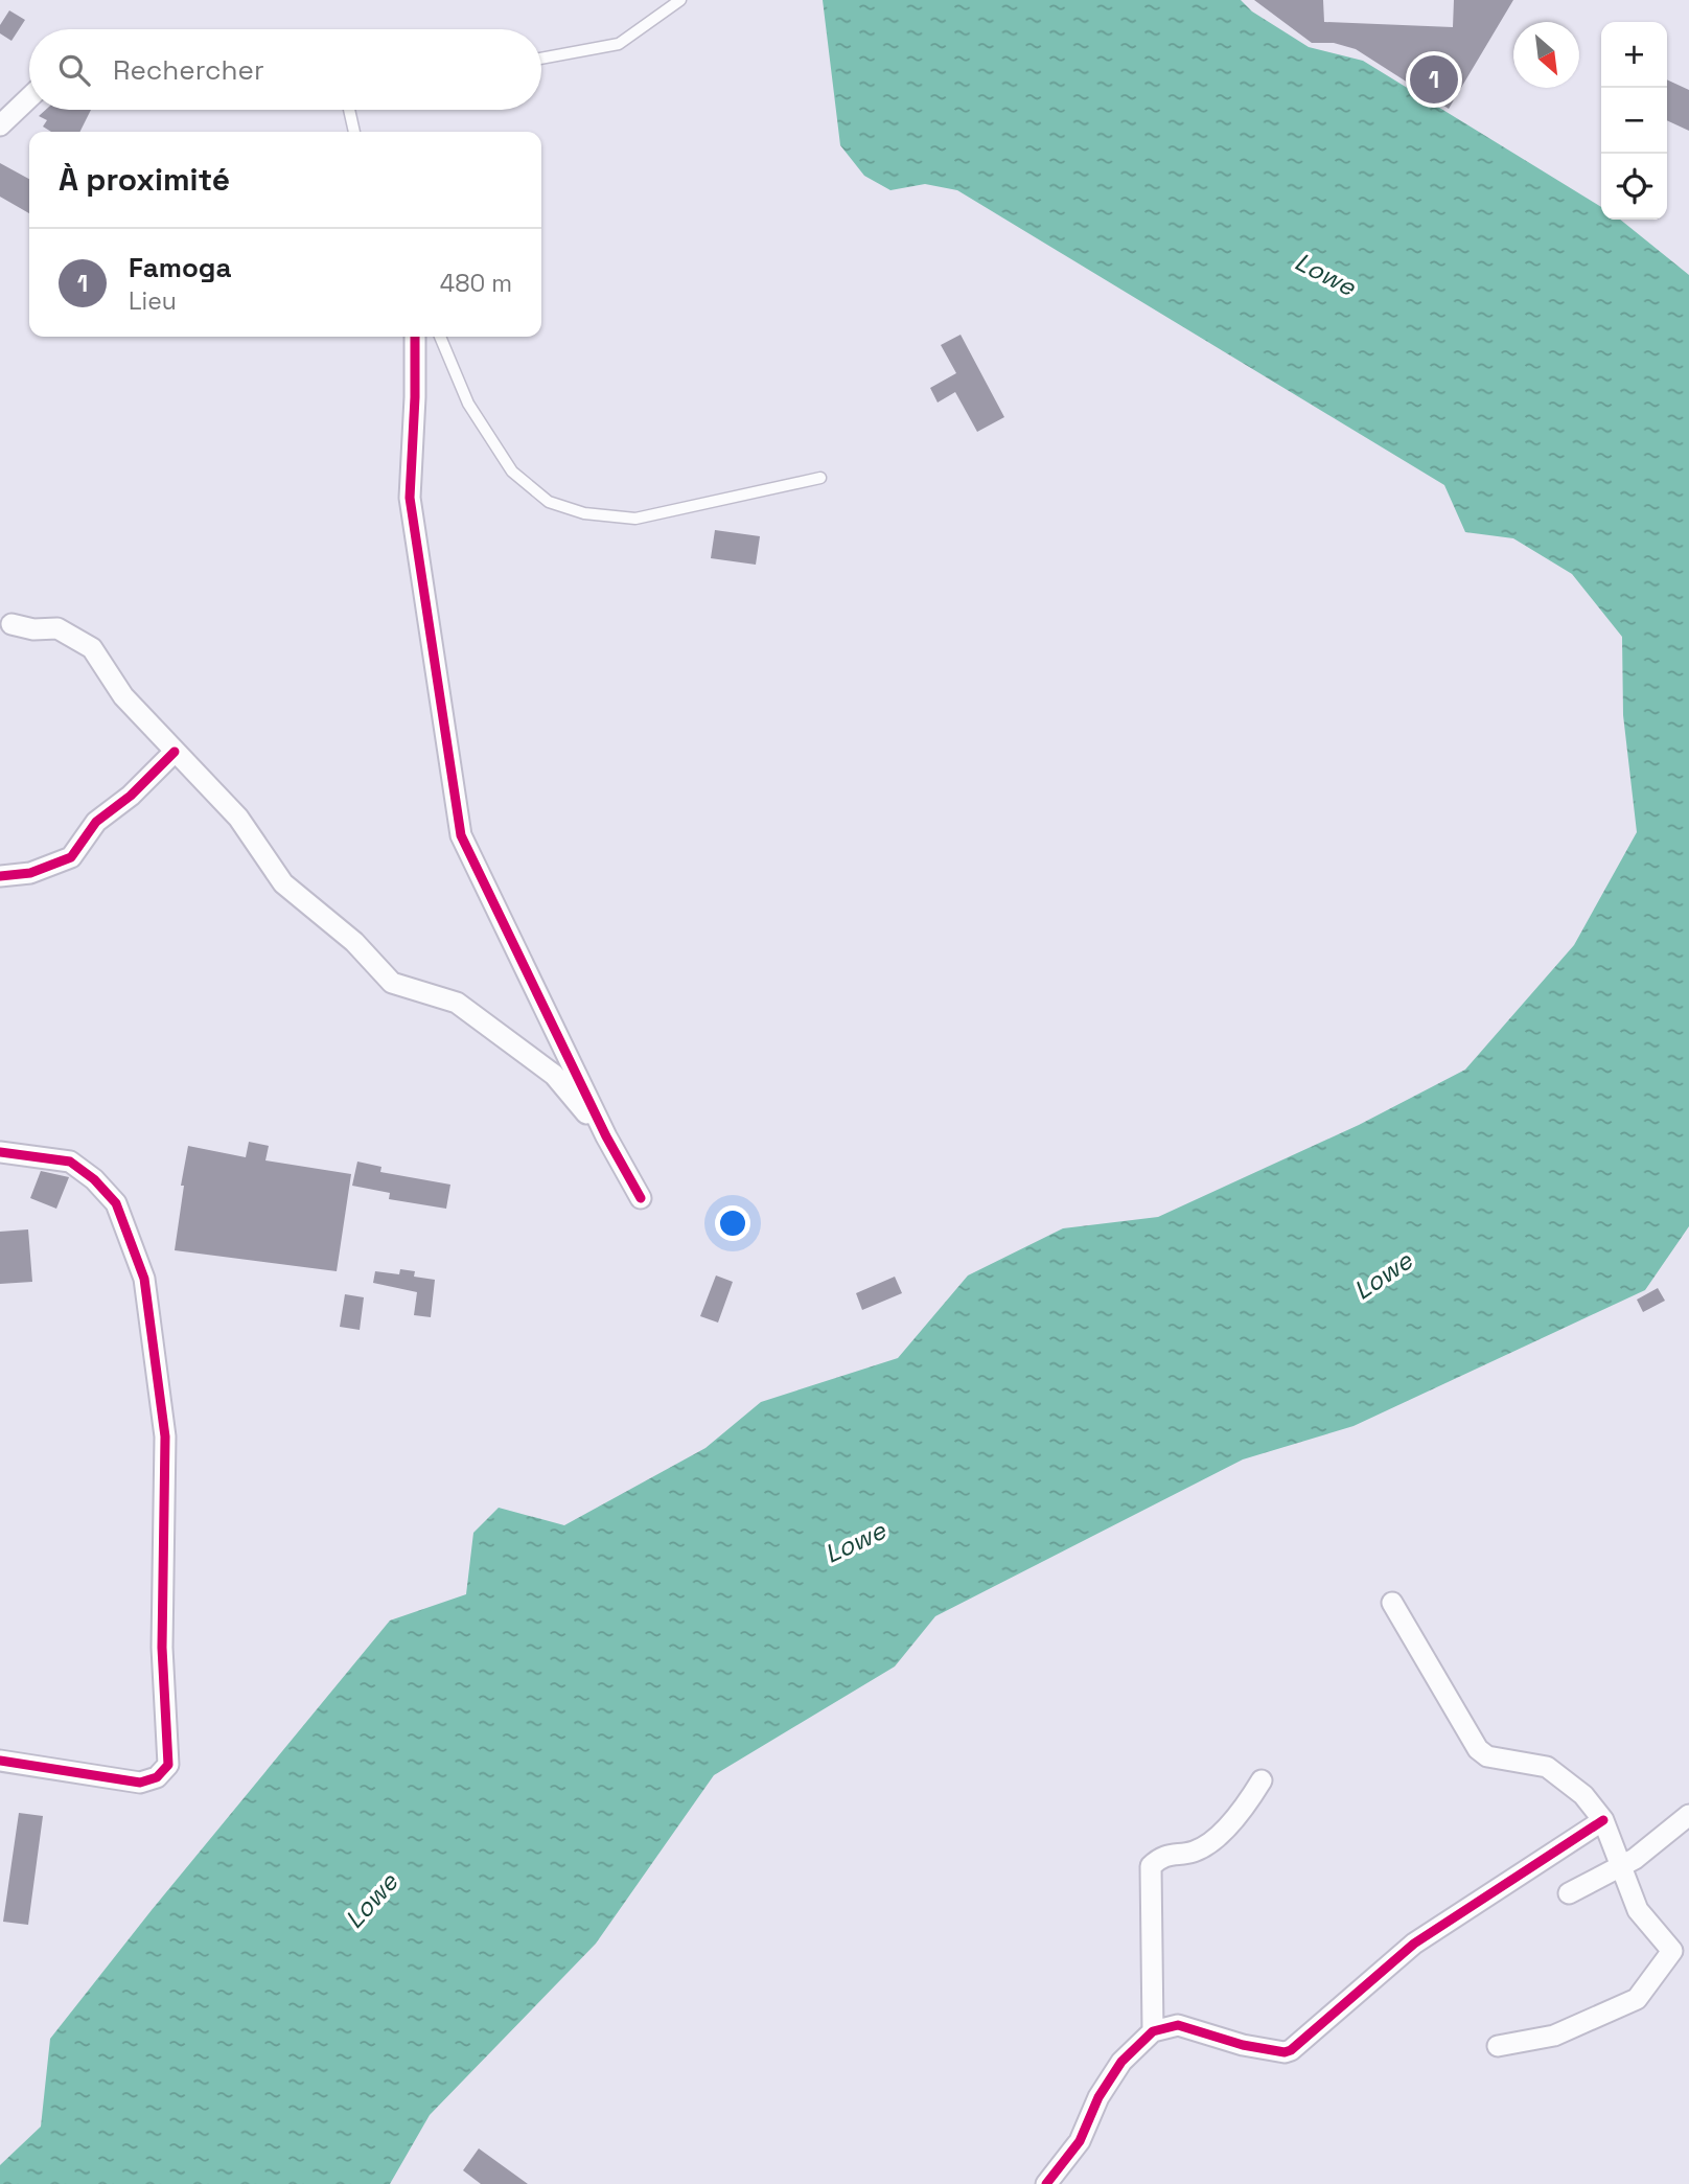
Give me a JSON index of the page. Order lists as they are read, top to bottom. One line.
{"water":["Lowe"],"north":"bottom right","page":{"map_buttons":["+","−"],"search":"Rechercher","pins":"1","heading":"À proximité","list":[{"mark":"1","name":"Famoga","note":"Lieu","value":"480 m"}]}}
